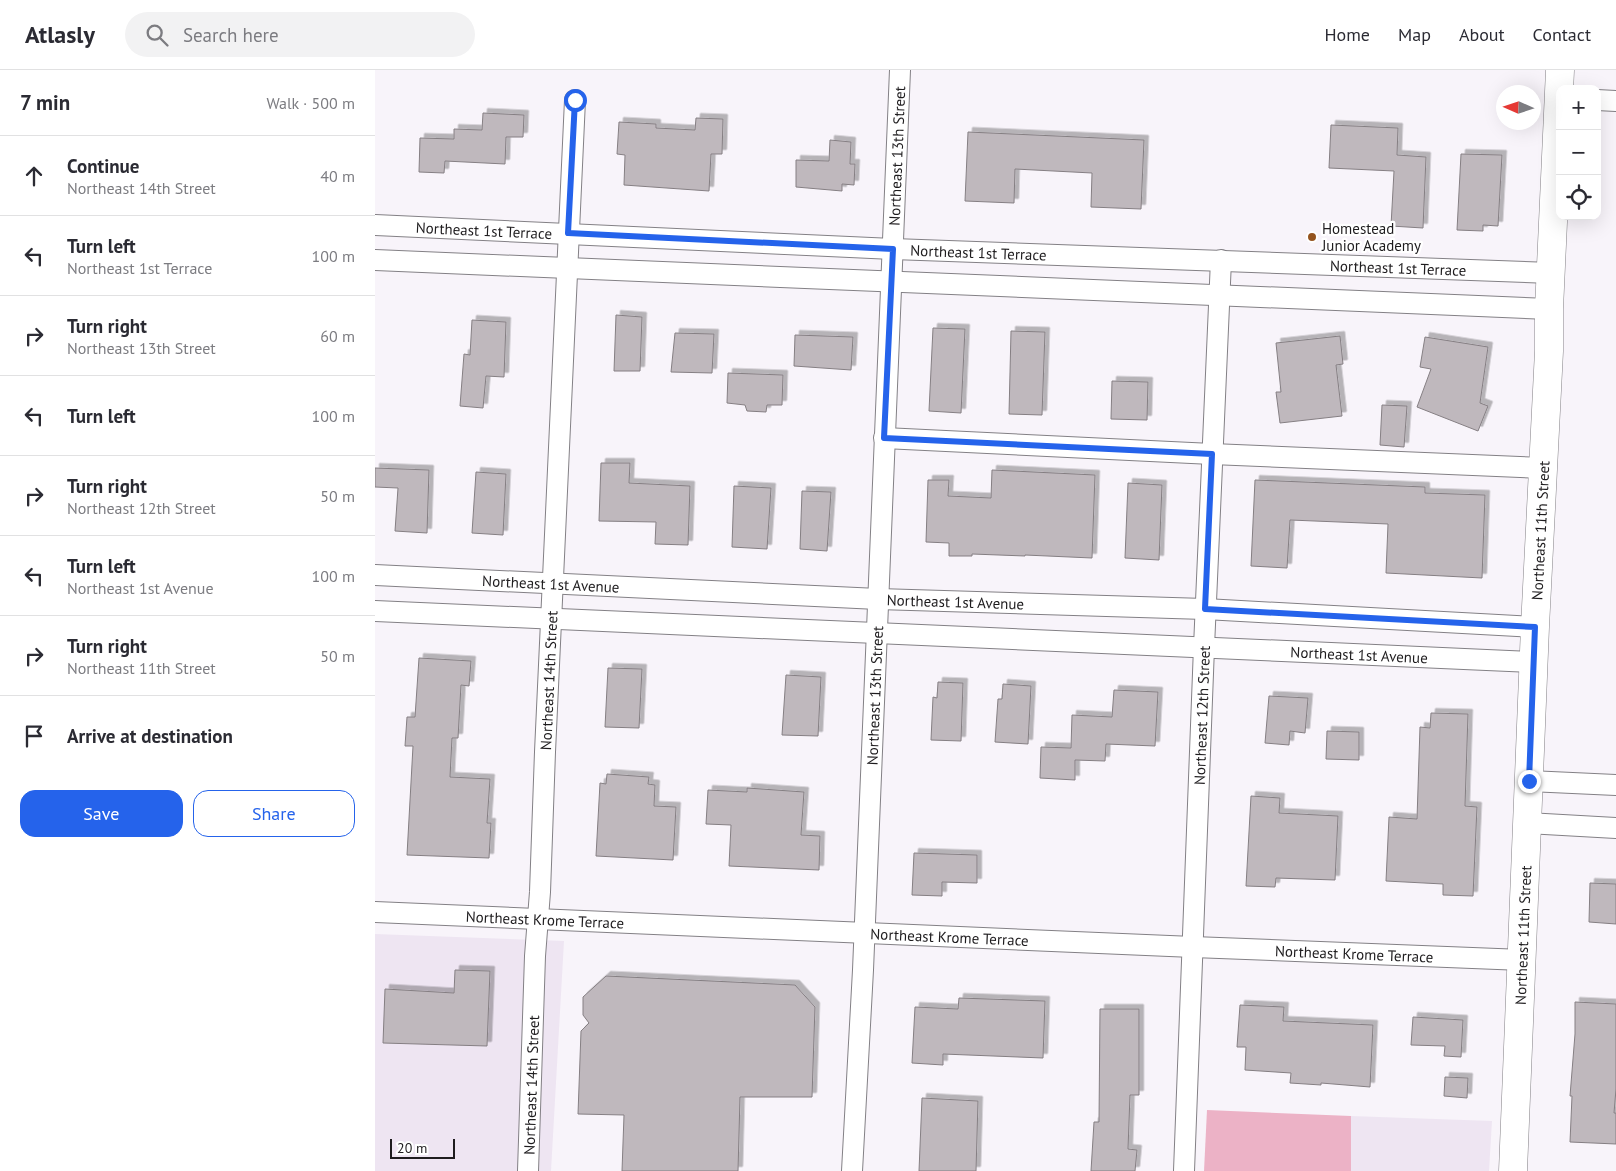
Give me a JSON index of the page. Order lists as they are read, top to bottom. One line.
{"streets":{"street":["Northeast 13th Street","Northeast 1st Terrace","Northeast 11th Street","Northeast 1st Avenue","Northeast 14th Street","Northeast 12th Street","Northeast Krome Terrace"]},"crossings":[["Northeast 13th Street","Northeast 1st Terrace"],["Northeast 13th Street","Northeast 1st Avenue"],["Northeast 13th Street","Northeast Krome Terrace"],["Northeast 1st Terrace","Northeast 11th Street"],["Northeast 1st Terrace","Northeast 14th Street"],["Northeast 1st Terrace","Northeast 12th Street"],["Northeast 11th Street","Northeast 1st Avenue"],["Northeast 11th Street","Northeast Krome Terrace"],["Northeast 1st Avenue","Northeast 14th Street"],["Northeast 1st Avenue","Northeast 12th Street"],["Northeast 14th Street","Northeast Krome Terrace"],["Northeast 12th Street","Northeast Krome Terrace"]],"places":["Homestead Junior Academy"],"scale_bar":"20 m","north":"left","page":{"header":"Atlasly","search":"Search here","nav":["Home","Map","About","Contact"],"heading":["7 min","Walk · 500 m"],"map_buttons":["+","−"],"list":[["Continue","Northeast 14th Street","40 m"],["Turn left","Northeast 1st Terrace","100 m"],["Turn right","Northeast 13th Street","60 m"],["Turn left","100 m"],["Turn right","Northeast 12th Street","50 m"],["Turn left","Northeast 1st Avenue","100 m"],["Turn right","Northeast 11th Street","50 m"],"Arrive at destination"],"buttons":["Save","Share"],"scale":"20 m"}}
